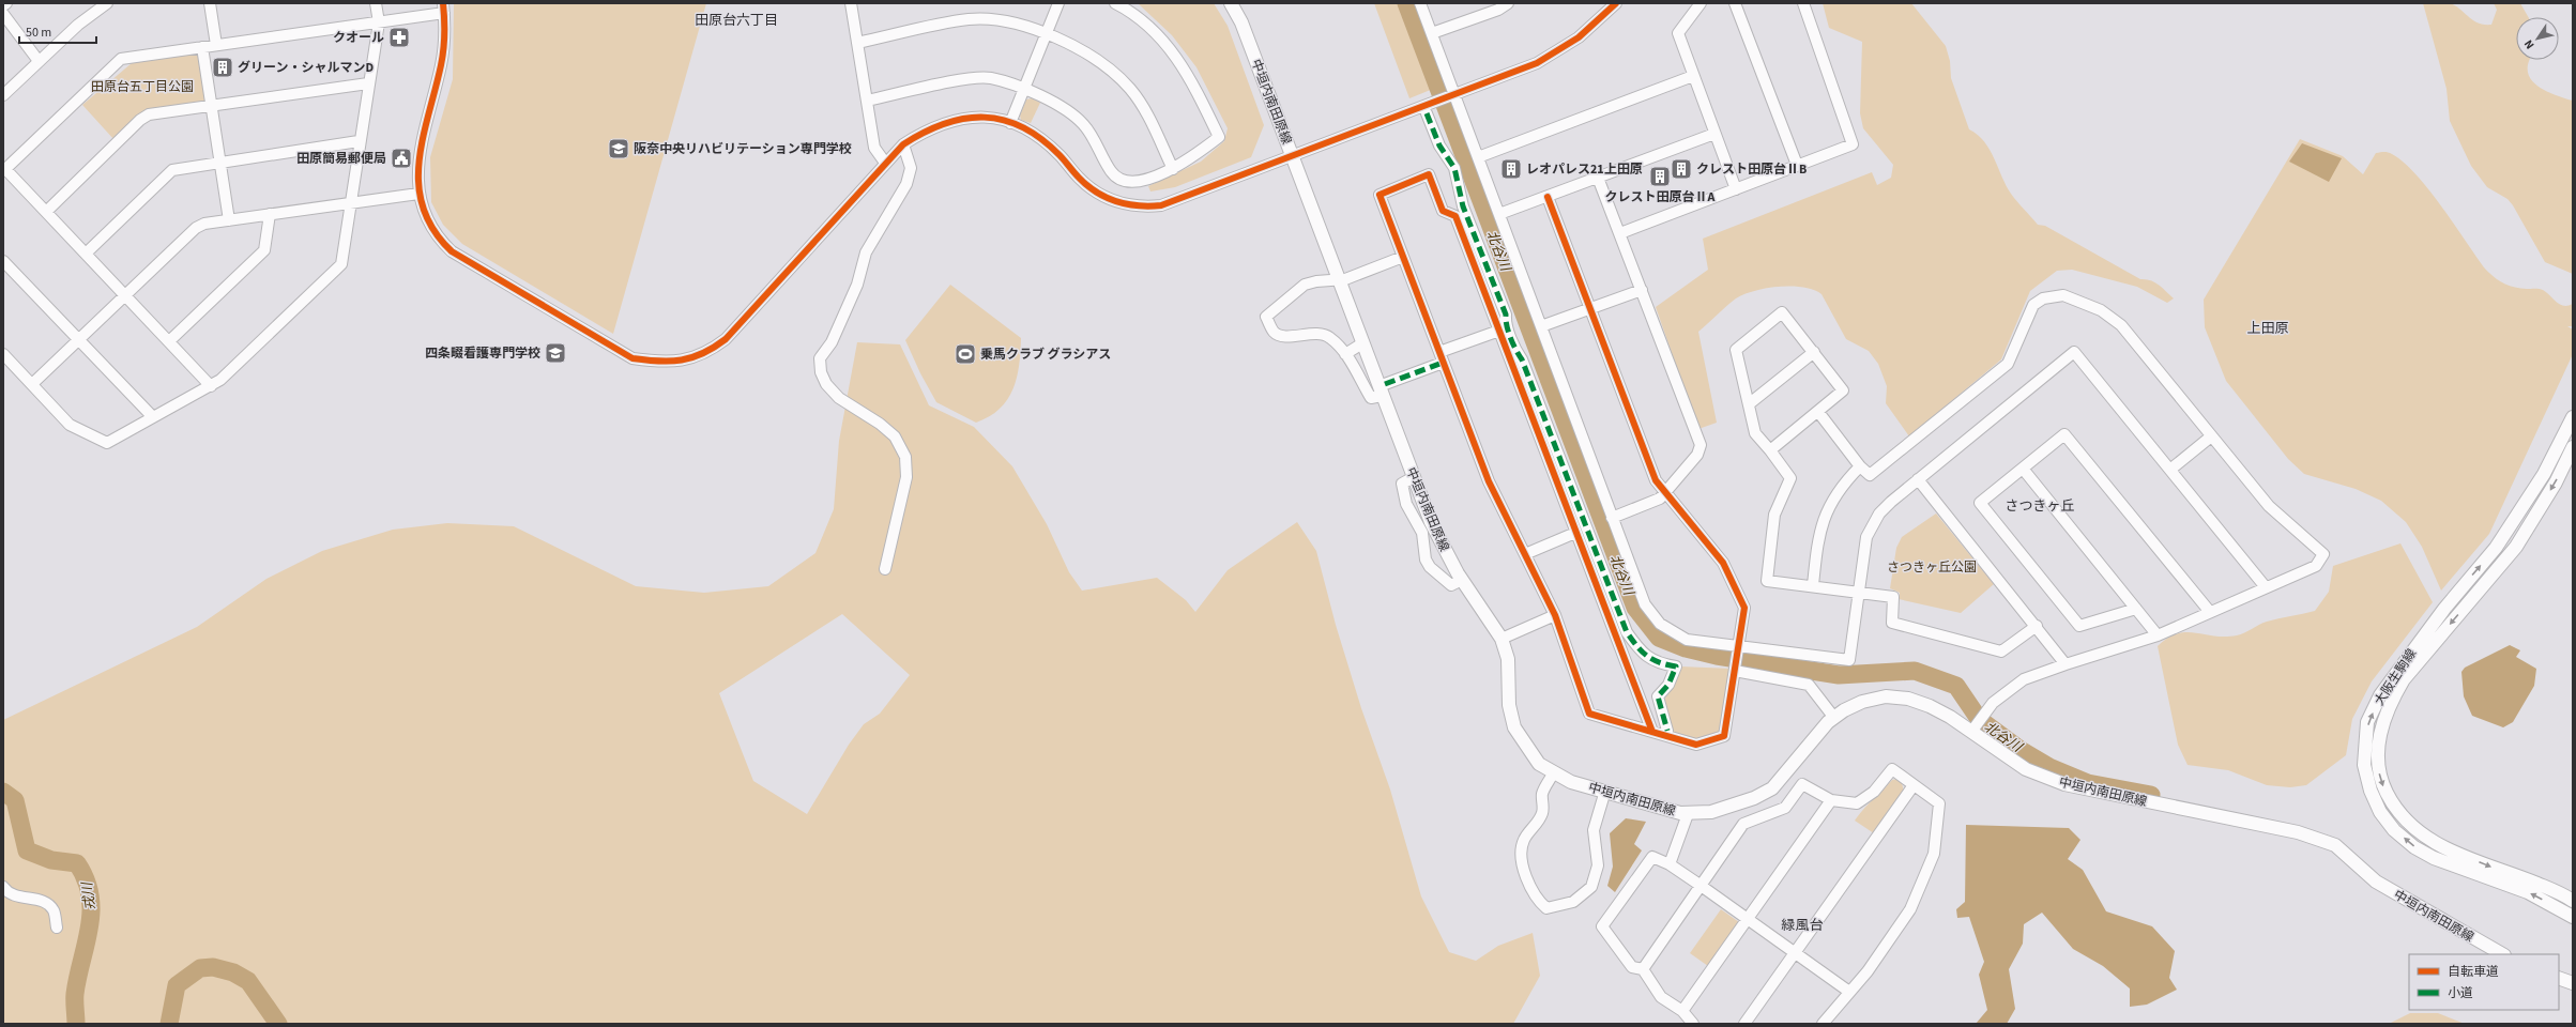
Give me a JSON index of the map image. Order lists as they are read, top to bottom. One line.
{"streets":{"main road":["中垣内南田原線","大阪生駒線"]},"districts":["田原台六丁目","上田原","さつきヶ丘","緑風台"],"water":["北谷川","戎川"],"parks":["田原台五丁目公園","さつきヶ丘公園"],"places":{"pharmacy":["クオール"],"building":["グリーン・シャルマンD","レオパレス21上田原","クレスト田原台ⅡB","クレスト田原台ⅡA"],"school or university":["阪奈中央リハビリテーション専門学校","四条畷看護専門学校"],"public building":["田原簡易郵便局"],"sports":["乗馬クラブ グラシアス"]},"legend":["自転車道","小道"],"scale_bar":"50 m","north":"bottom left"}
